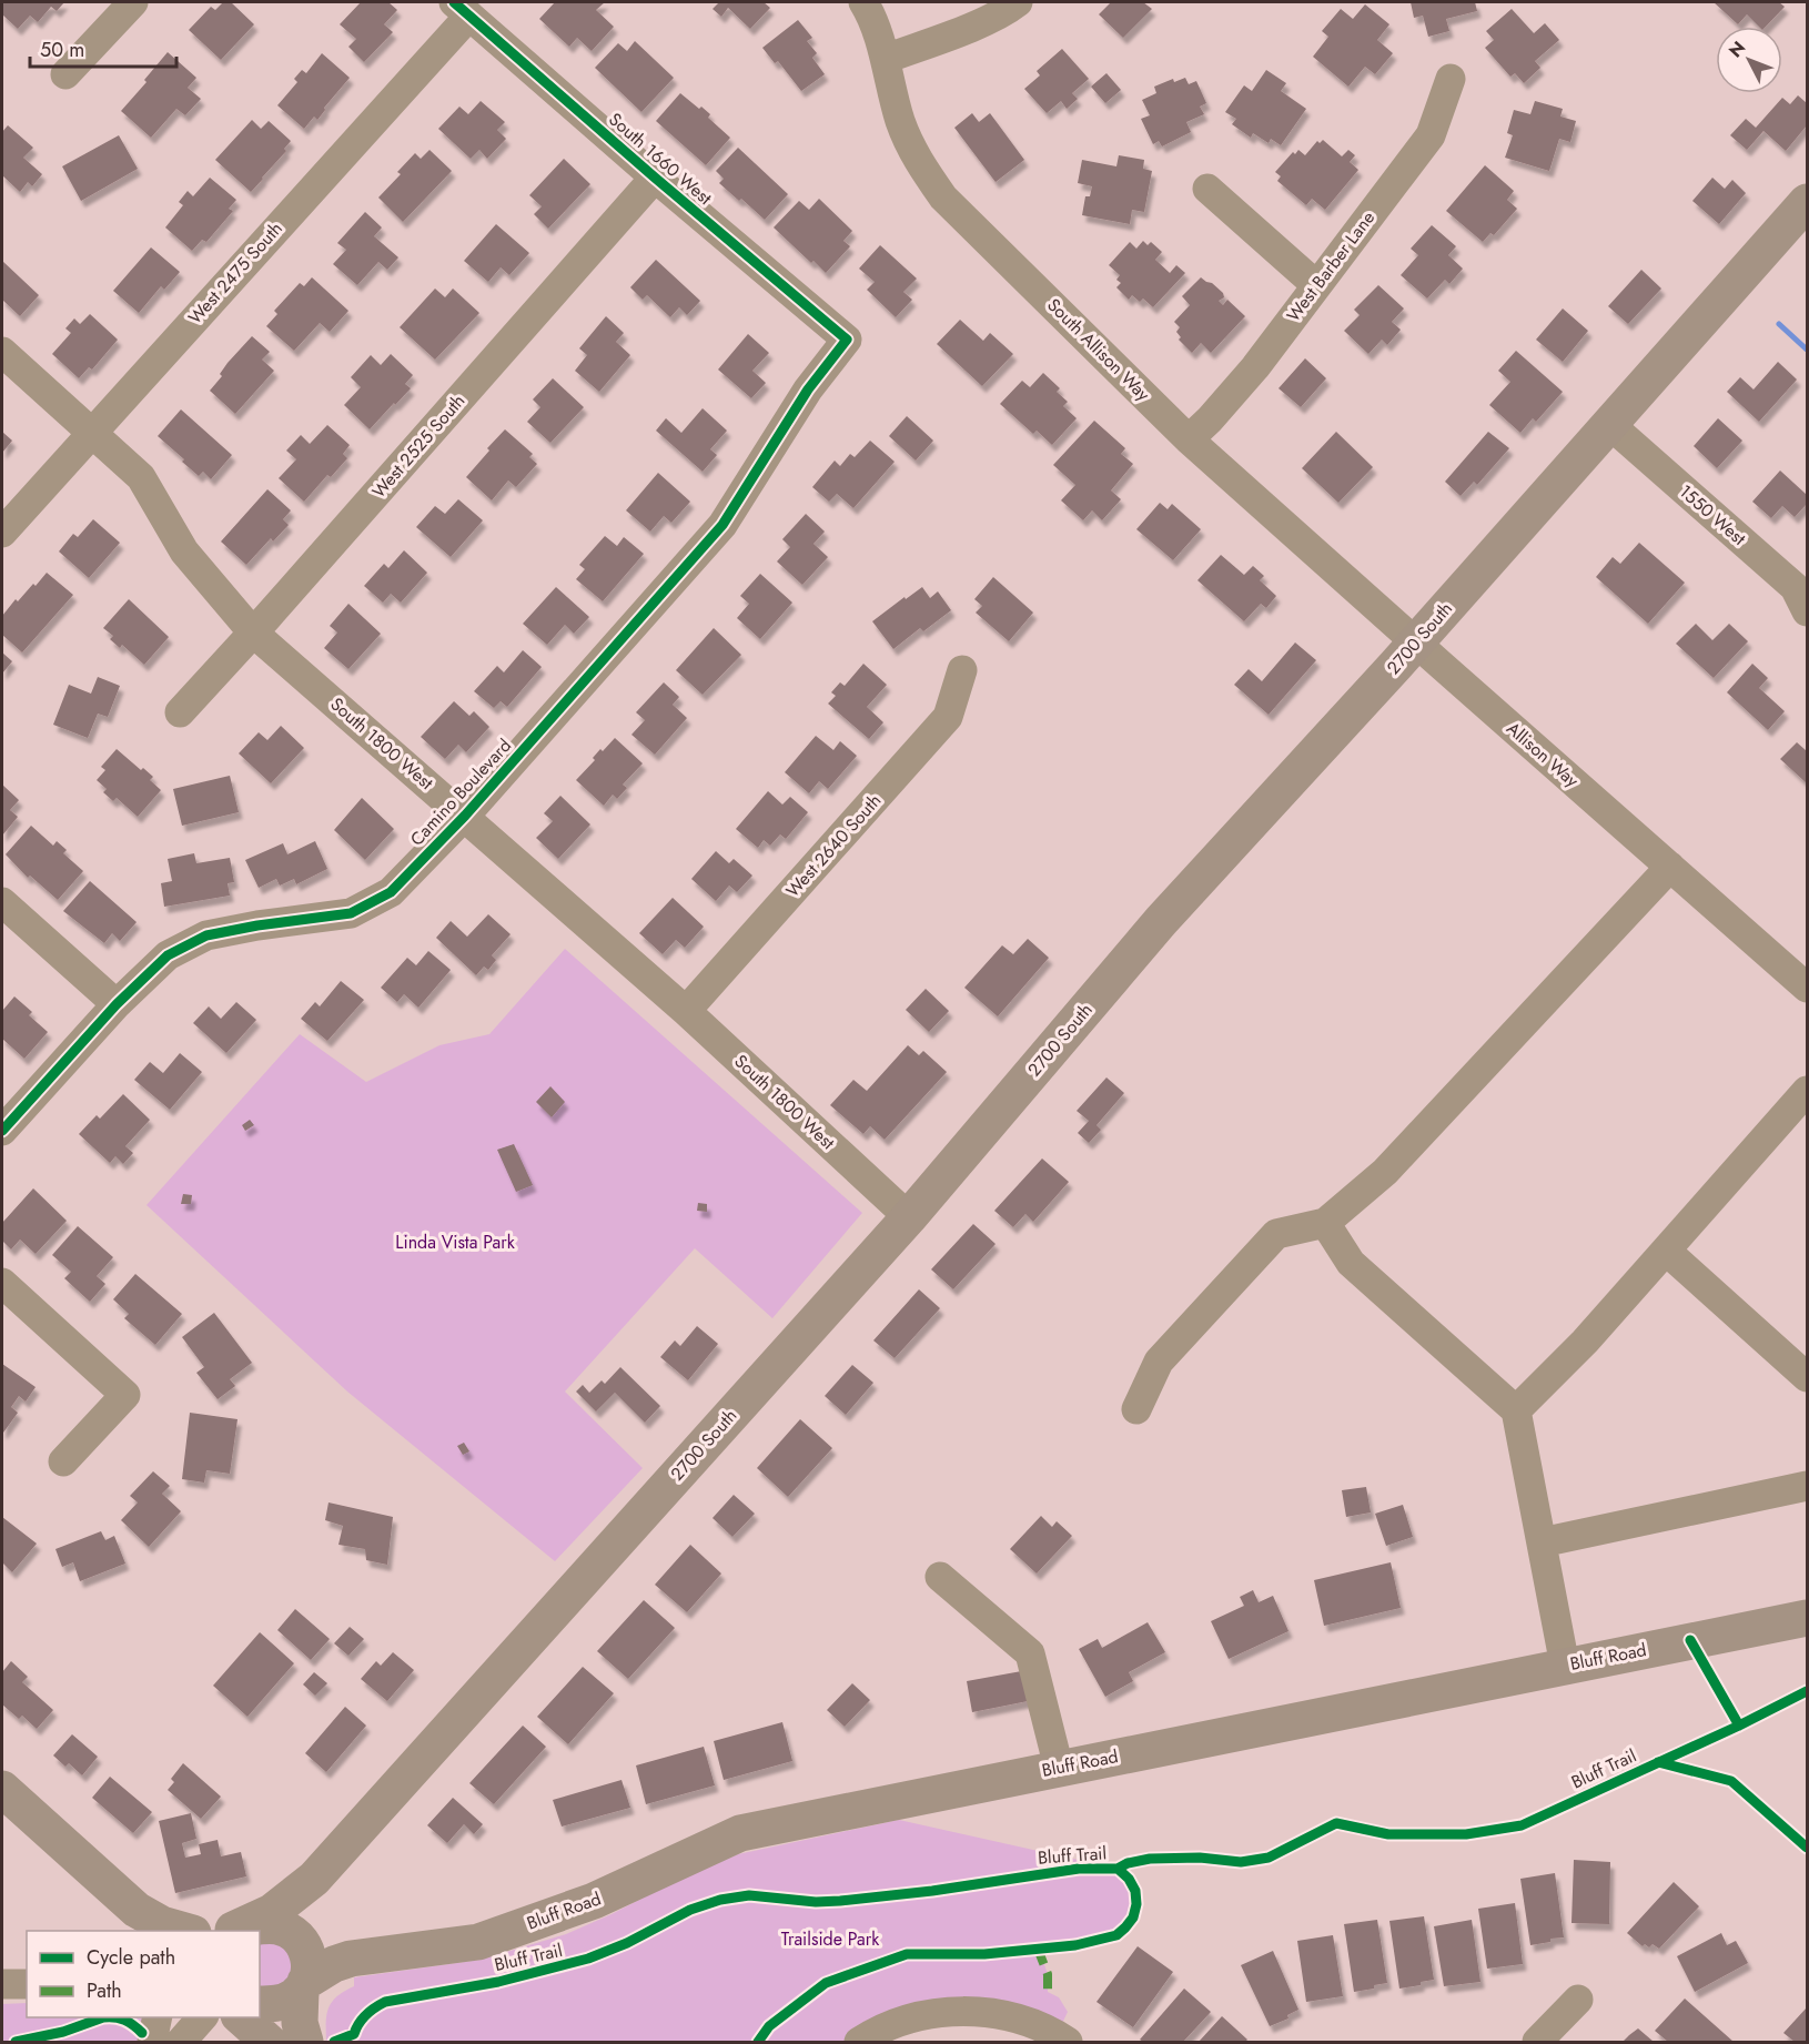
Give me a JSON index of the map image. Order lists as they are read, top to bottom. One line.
{"streets":{"main road":["2700 South","Bluff Road"],"street":["South 1660 West","West Barber Lane","West 2475 South","South Allison Way","West 2525 South","1550 West","South 1800 West","Allison Way","Camino Boulevard","West 2640 South"],"cycle path":["Bluff Trail"]},"crossings":[["South 1660 West","West 2475 South"],["South 1660 West","West 2525 South"],["South 1660 West","Camino Boulevard"],["West Barber Lane","South Allison Way"],["West 2475 South","South 1800 West"],["South Allison Way","2700 South"],["South Allison Way","Allison Way"],["West 2525 South","South 1800 West"],["1550 West","2700 South"],["2700 South","South 1800 West"],["2700 South","Allison Way"],["2700 South","Bluff Road"],["South 1800 West","Camino Boulevard"],["South 1800 West","West 2640 South"]],"parks":["Linda Vista Park","Trailside Park"],"legend":["Cycle path","Path"],"scale_bar":"50 m","north":"top left"}
